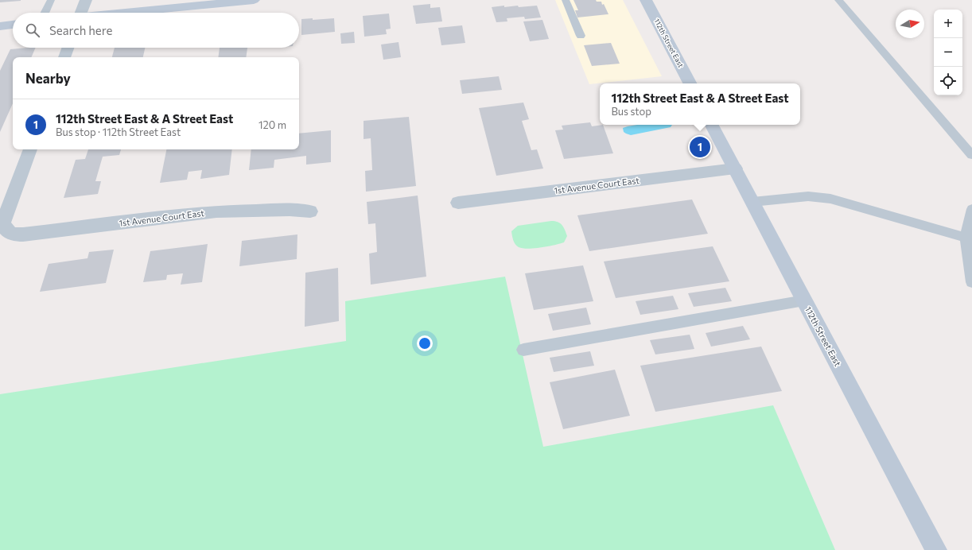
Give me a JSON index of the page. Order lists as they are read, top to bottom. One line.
{"streets":{"main road":["112th Street East"],"street":["1st Avenue Court East"]},"crossings":[["112th Street East","1st Avenue Court East"]],"north":"right","page":{"map_buttons":["+","−"],"search":"Search here","heading":"Nearby","popup":["112th Street East & A Street East","Bus stop"],"list":[{"mark":"1","name":"112th Street East & A Street East","note":"Bus stop · 112th Street East","value":"120 m"}],"pins":"1"}}
